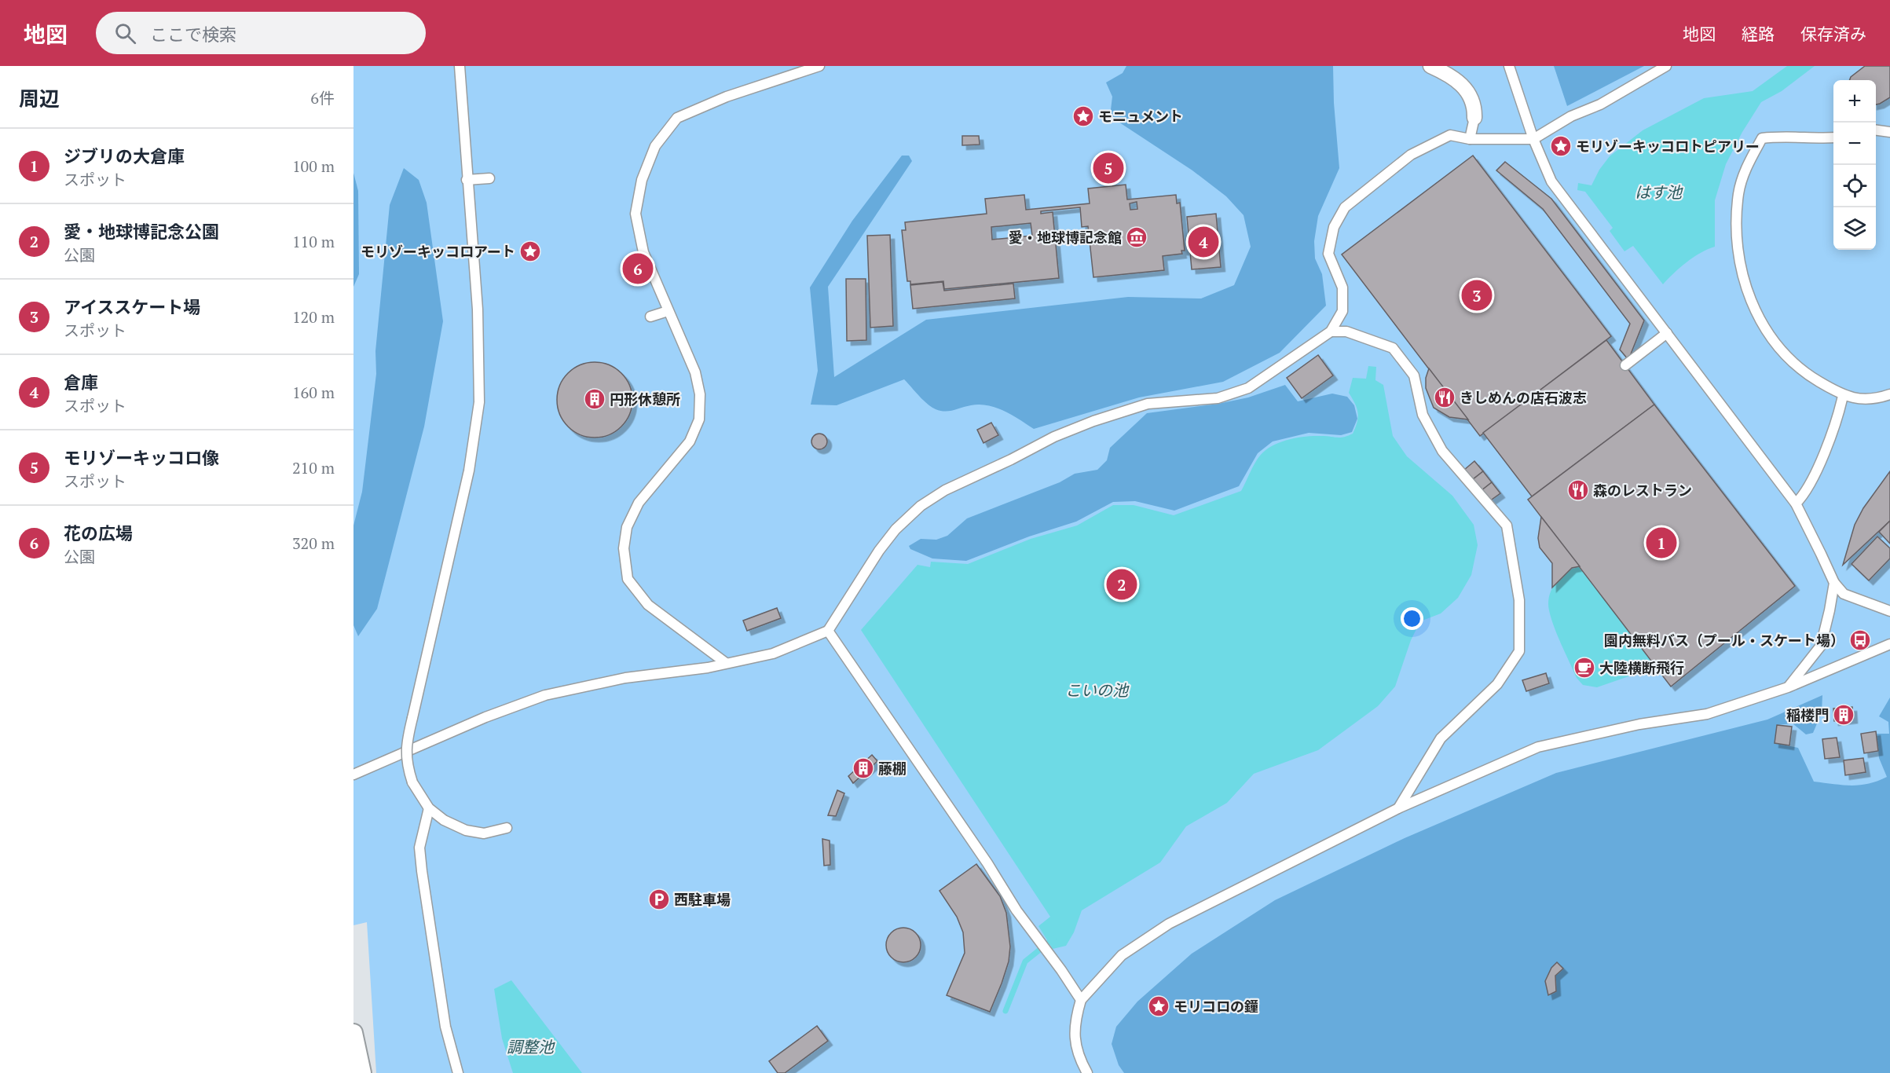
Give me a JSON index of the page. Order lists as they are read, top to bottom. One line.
{"water":["はす池","こいの池","調整池"],"places":{"place":["モニュメント","モリゾーキッコロトピアリー","モリゾーキッコロアート","モリコロの鐘"],"museum":["愛・地球博記念館"],"restaurant":["きしめんの店石波志","森のレストラン"],"building":["円形休憩所","稲楼門","藤棚"],"bus stop":["園内無料バス（プール・スケート場）"],"cafe":["大陸横断飛行"],"parking":["西駐車場"]},"page":{"header":"地図","search":"ここで検索","nav":["地図","経路","保存済み"],"heading":["周辺","6件"],"map_buttons":["+","−"],"list":[{"mark":"1","name":"ジブリの大倉庫","note":"スポット","value":"100 m"},{"mark":"2","name":"愛・地球博記念公園","note":"公園","value":"110 m"},{"mark":"3","name":"アイススケート場","note":"スポット","value":"120 m"},{"mark":"4","name":"倉庫","note":"スポット","value":"160 m"},{"mark":"5","name":"モリゾーキッコロ像","note":"スポット","value":"210 m"},{"mark":"6","name":"花の広場","note":"公園","value":"320 m"}],"pins":["5","4","6","3","1","2"]}}
